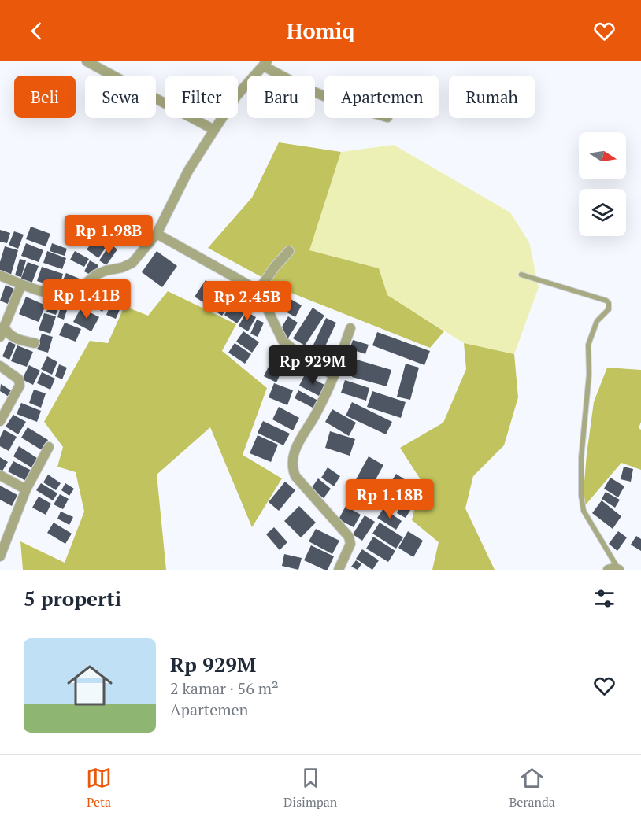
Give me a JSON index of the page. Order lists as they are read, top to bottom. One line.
{"north":"right","page":{"header":"Homiq","chip":["Beli","Sewa","Filter","Baru","Apartemen","Rumah"],"price":["Rp 1.98B","Rp 1.41B","Rp 2.45B","Rp 929M","Rp 1.18B"],"heading":"5 properti","list":[{"name":"Rp 929M","note":"2 kamar · 56 m² · Apartemen"}],"tabs":["Peta","Disimpan","Beranda"]}}
